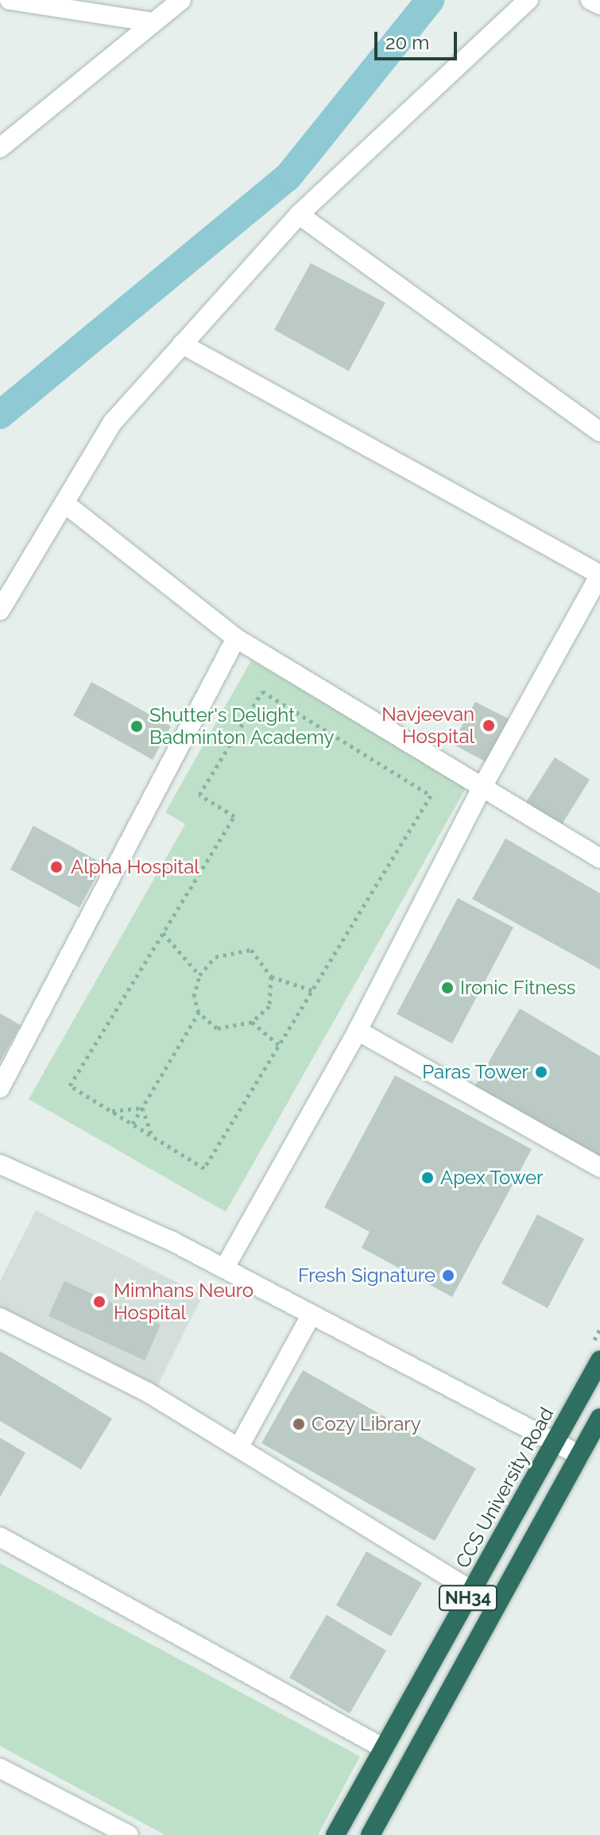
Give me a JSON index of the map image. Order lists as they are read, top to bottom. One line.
{"streets":{"highway":["CCS University Road","NH34"]},"places":["Navjeevan Hospital","Shutter's Delight Badminton Academy","Alpha Hospital","Ironic Fitness","Paras Tower","Apex Tower","Fresh Signature","Mimhans Neuro Hospital","Cozy Library"],"scale_bar":"20 m"}
